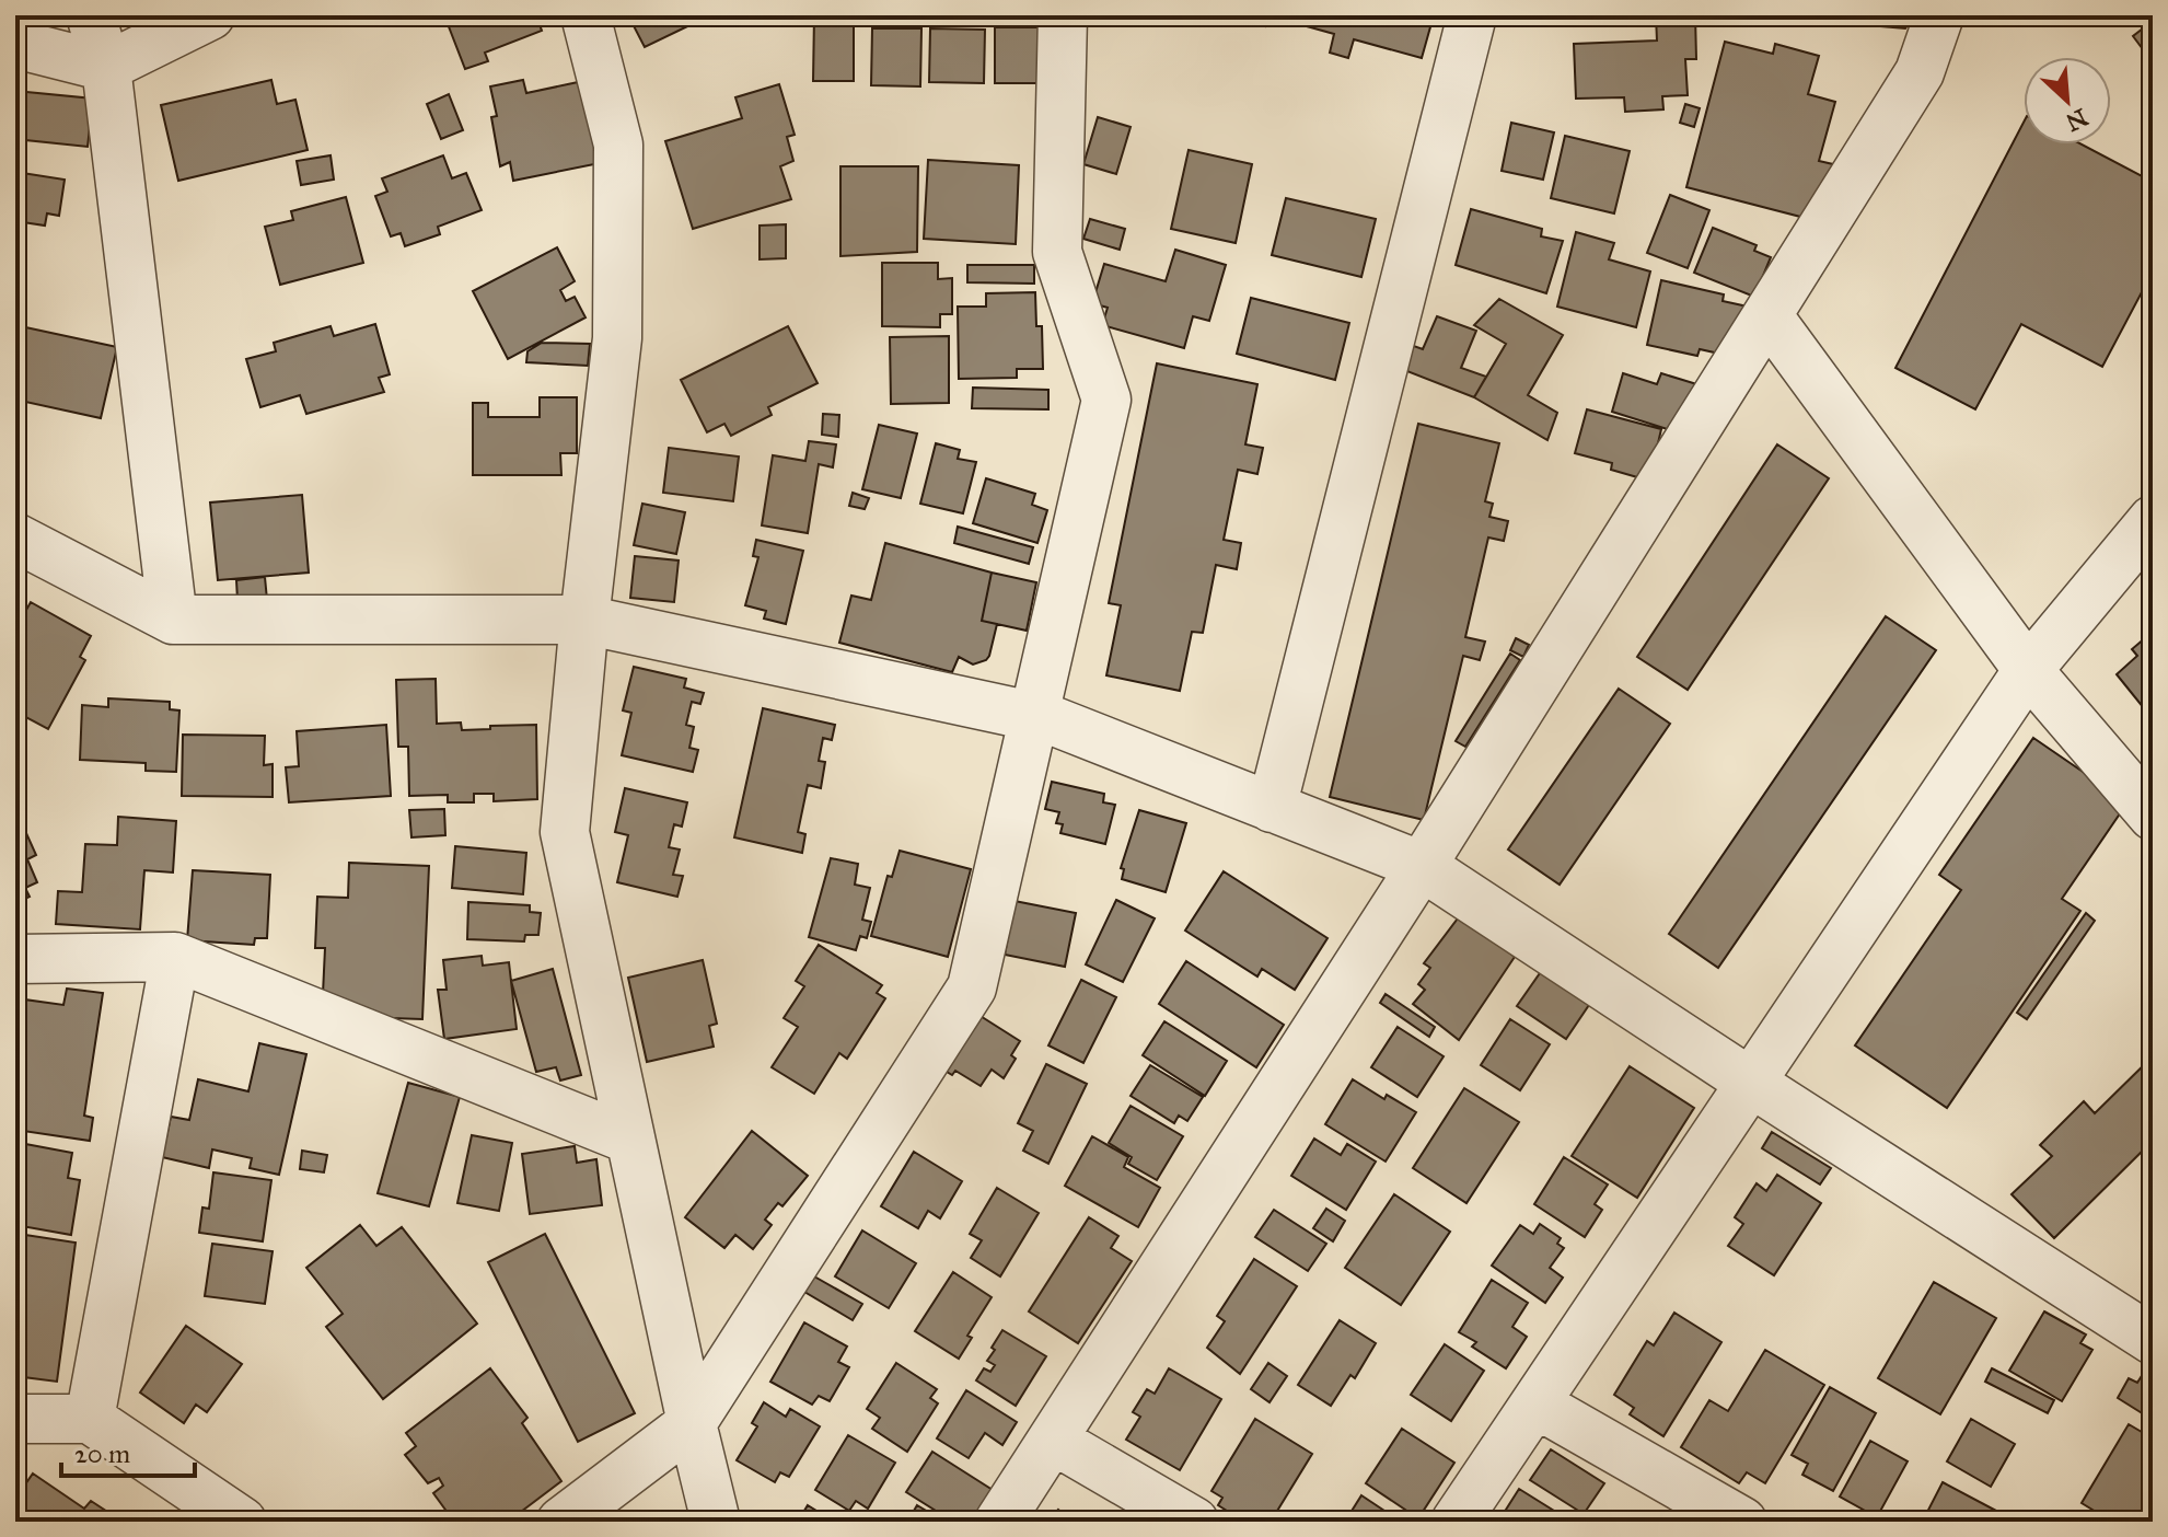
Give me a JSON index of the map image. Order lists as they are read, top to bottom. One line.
{"scale_bar":"20 m","north":"bottom right"}
